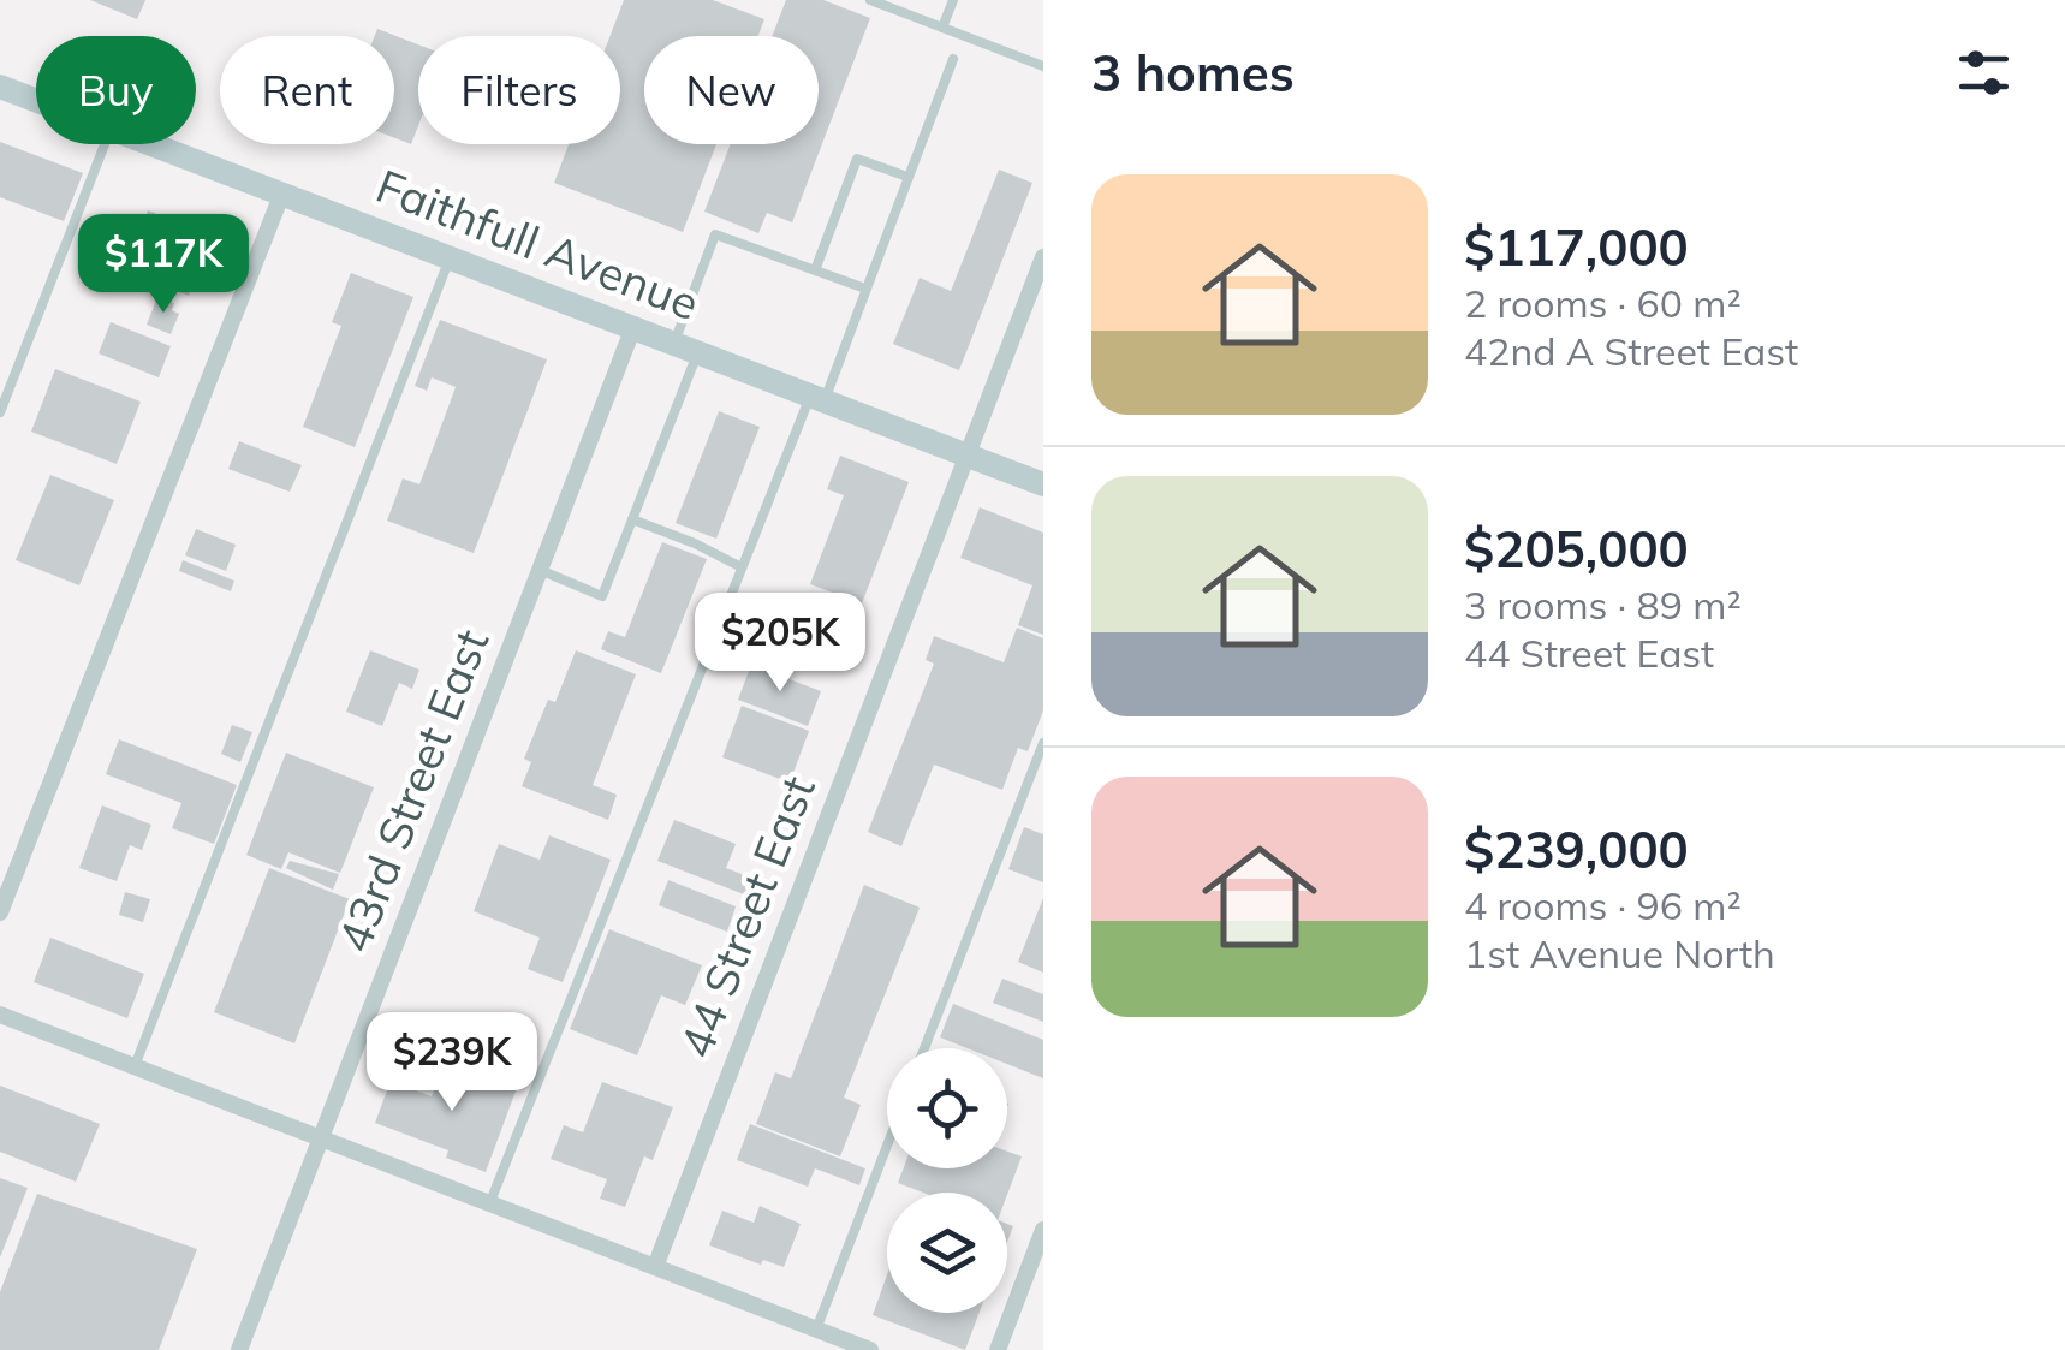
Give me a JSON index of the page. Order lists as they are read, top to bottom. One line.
{"streets":{"street":["Faithfull Avenue","43rd Street East","44 Street East"]},"crossings":[["Faithfull Avenue","43rd Street East"],["Faithfull Avenue","44 Street East"]],"page":{"heading":"3 homes","chip":["Buy","Rent","Filters","New"],"list":[{"name":"$117,000","note":"2 rooms · 60 m² · 42nd A Street East"},{"name":"$205,000","note":"3 rooms · 89 m² · 44 Street East"},{"name":"$239,000","note":"4 rooms · 96 m² · 1st Avenue North"}],"price":["$117K","$205K","$239K"]}}
